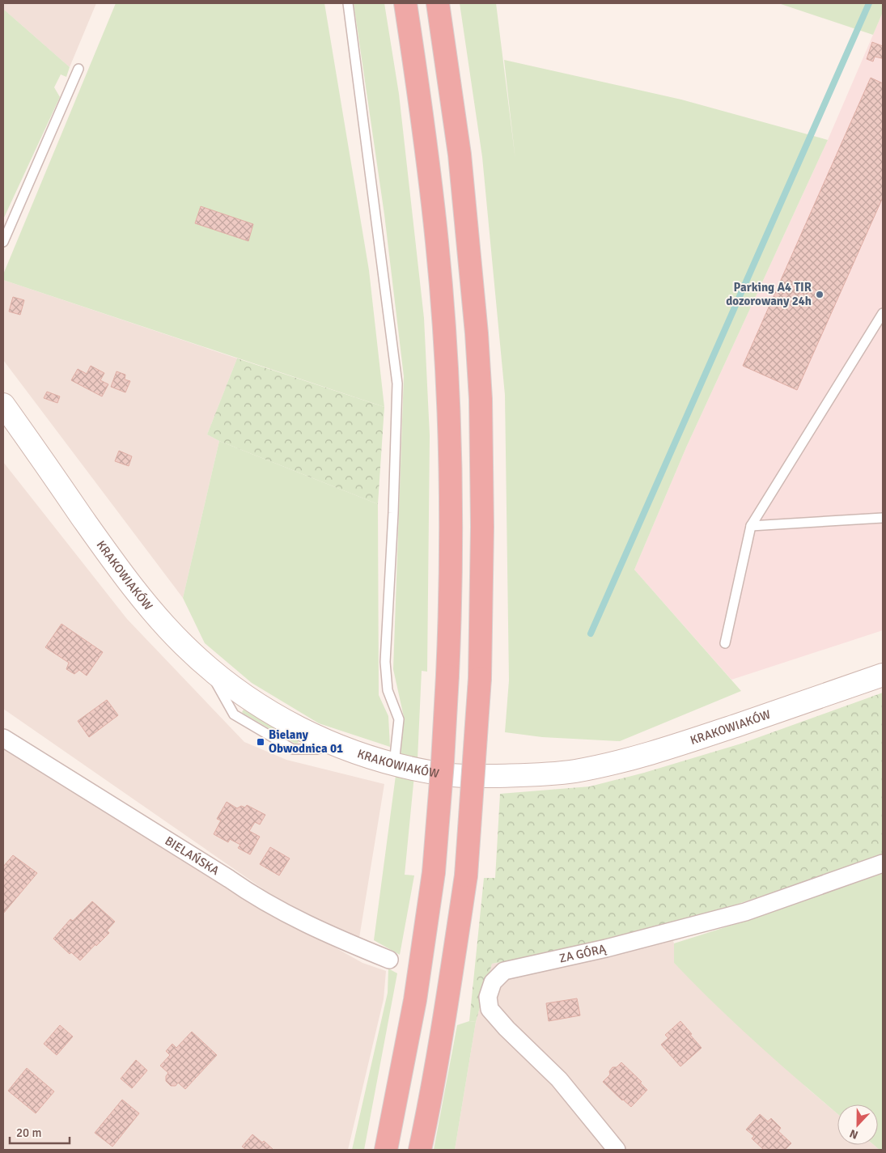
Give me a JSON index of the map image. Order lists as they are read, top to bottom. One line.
{"streets":{"main road":["KRAKOWIAKÓW"],"street":["BIELAŃSKA","ZA GÓRĄ"]},"places":{"other":["Parking A4 TIR dozorowany 24h"],"transit":["Bielany Obwodnica 01"]},"scale_bar":"20 m","north":"bottom"}
